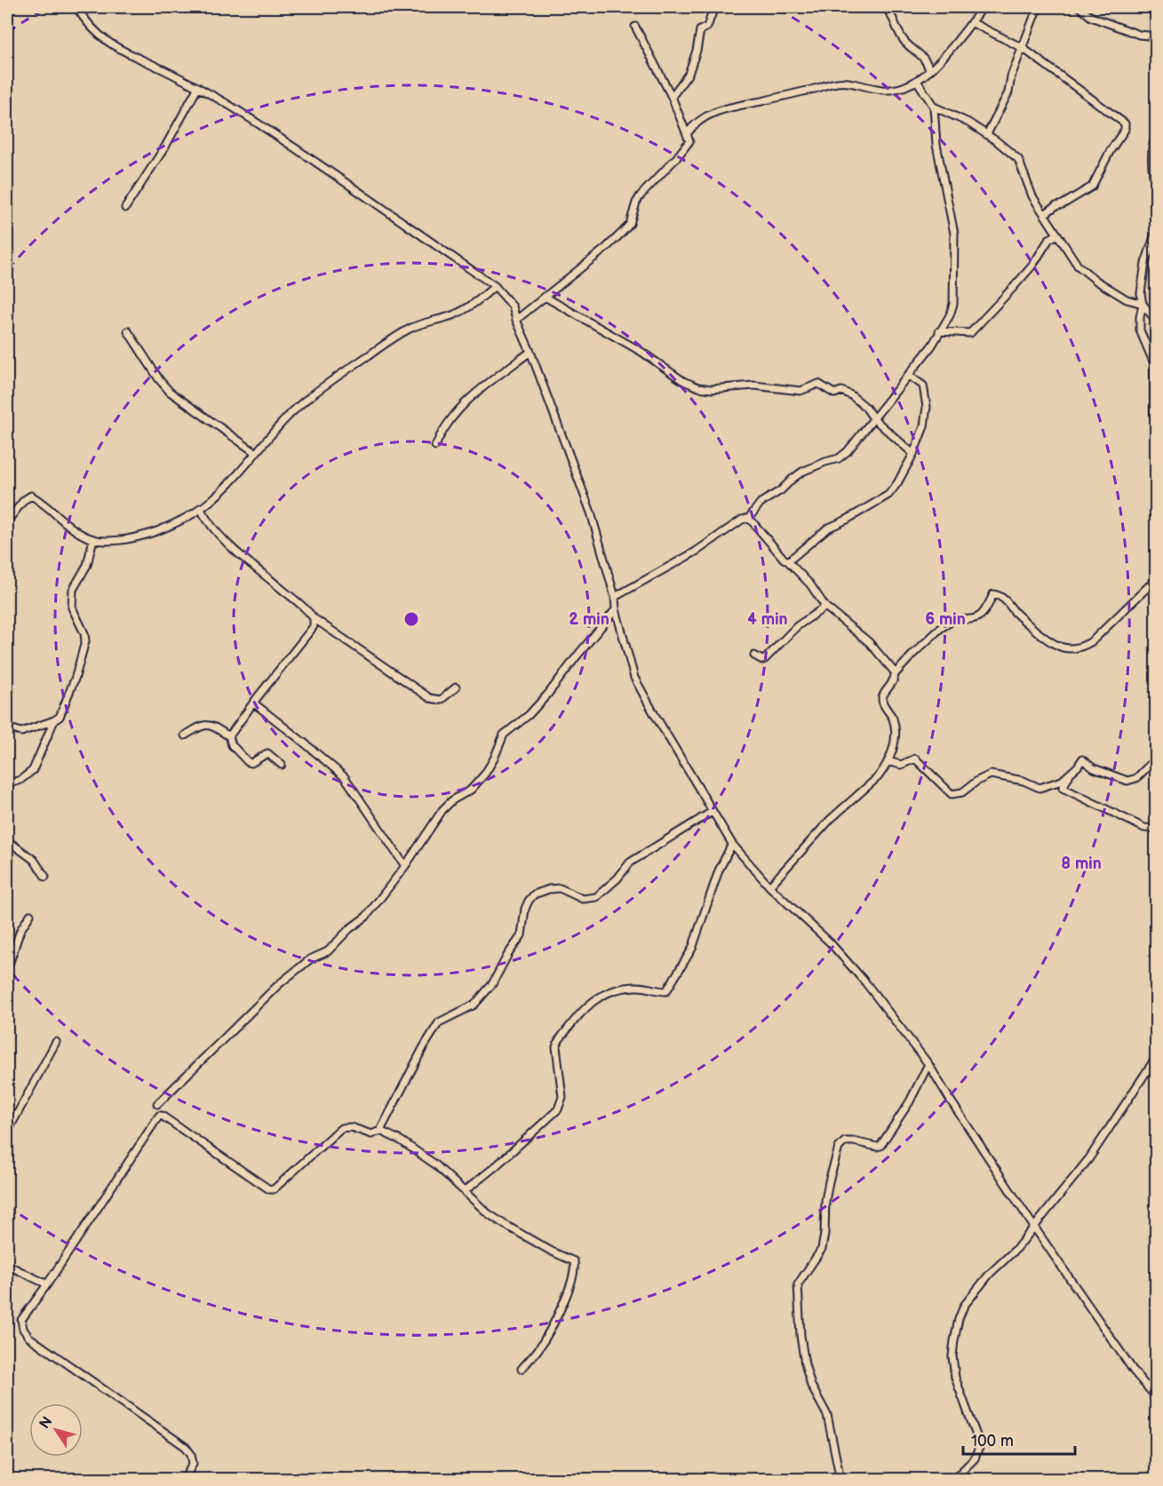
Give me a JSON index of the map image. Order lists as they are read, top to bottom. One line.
{"scale_bar":"100 m","north":"top left","rings":["2 min","4 min","6 min","8 min"]}
